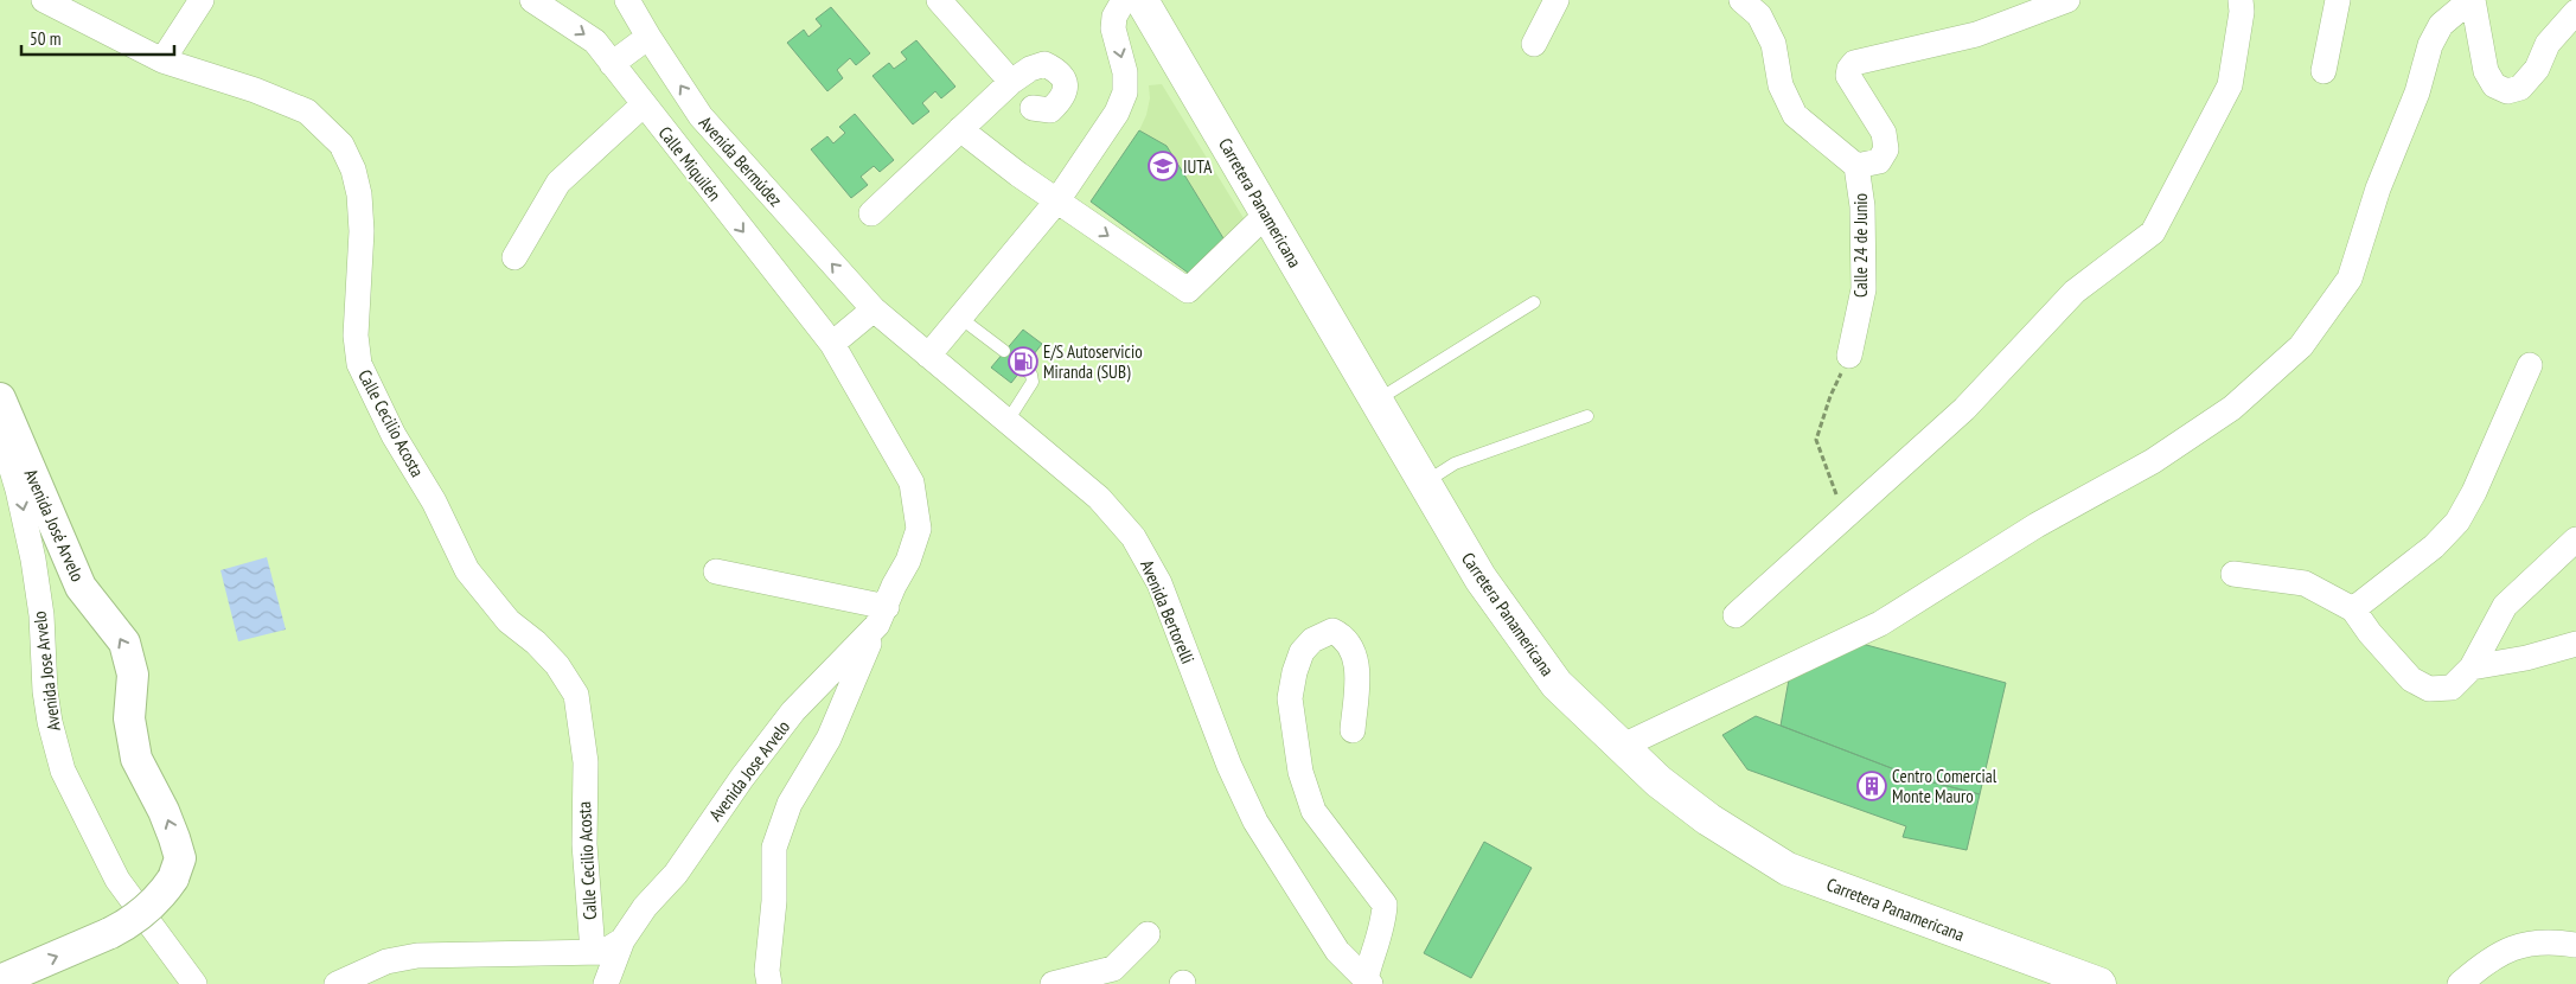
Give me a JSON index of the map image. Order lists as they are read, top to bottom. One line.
{"streets":{"main road":["Carretera Panamericana"],"street":["Avenida Bermúdez","Calle Miquilén","Calle 24 de Junio","Calle Cecilio Acosta","Avenida José Arvelo","Avenida Bertorelli","Avenida Jose Arvelo"]},"crossings":[["Avenida Bermúdez","Avenida Bertorelli"],["Calle Miquilén","Avenida Jose Arvelo"]],"one_way":["Avenida Bermúdez","Calle Miquilén"],"places":{"school or university":["IUTA"],"fuel station":["E/S Autoservicio Miranda (SUB)"],"building":["Centro Comercial Monte Mauro"]},"scale_bar":"50 m"}
